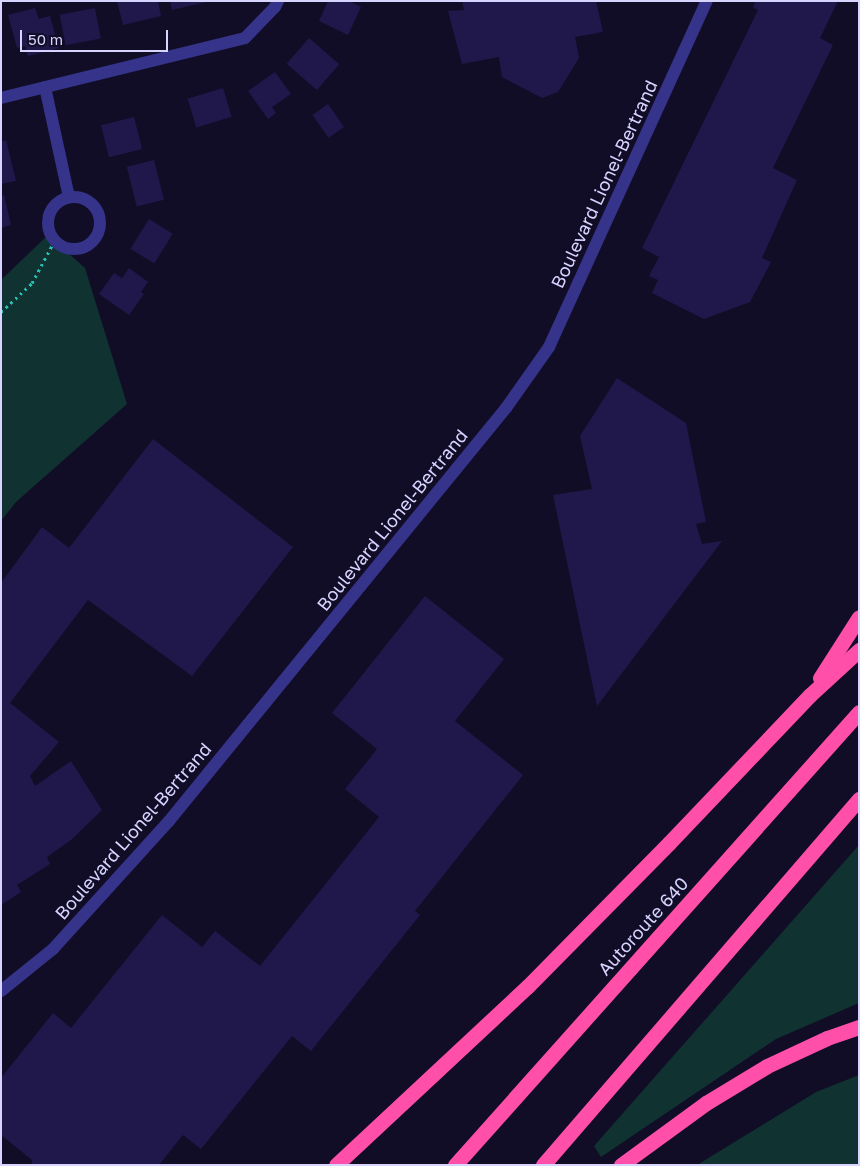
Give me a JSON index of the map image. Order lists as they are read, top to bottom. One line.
{"streets":{"highway":["Autoroute 640"],"street":["Boulevard Lionel-Bertrand"]},"scale_bar":"50 m"}
